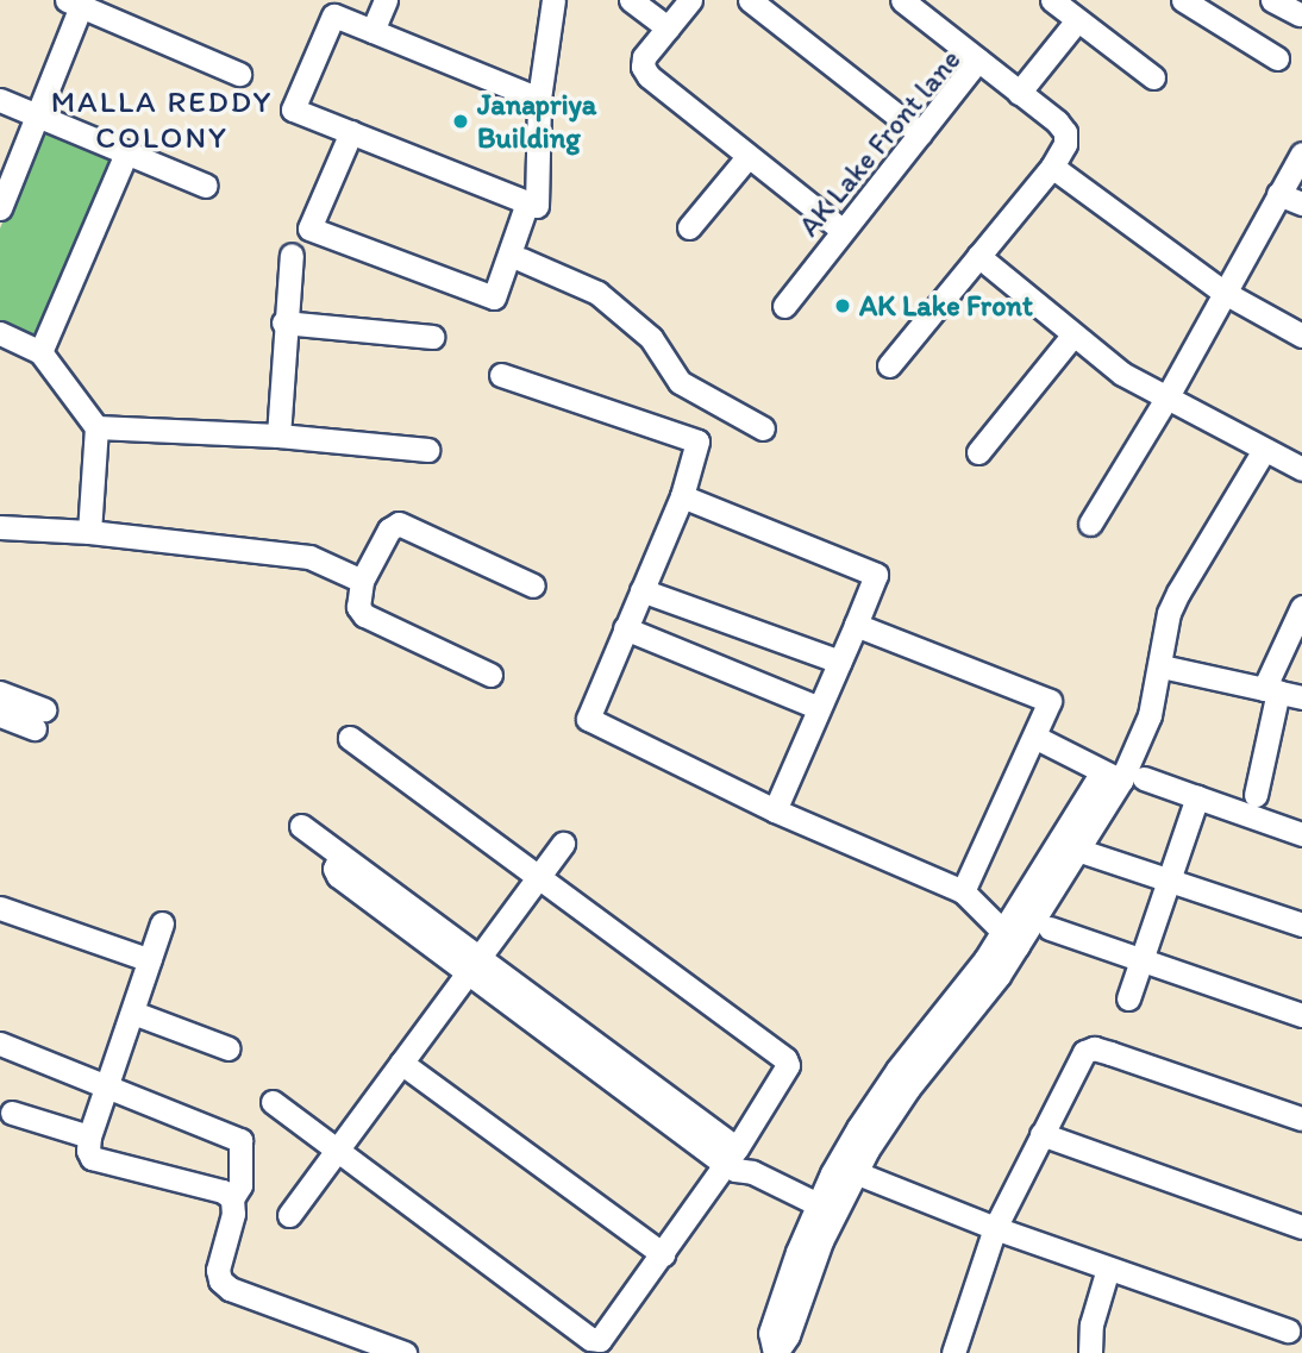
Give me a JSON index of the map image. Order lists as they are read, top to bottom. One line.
{"streets":{"street":["AK Lake Front lane"]},"districts":["MALLA REDDY COLONY"],"places":["Janapriya Building","AK Lake Front"]}
